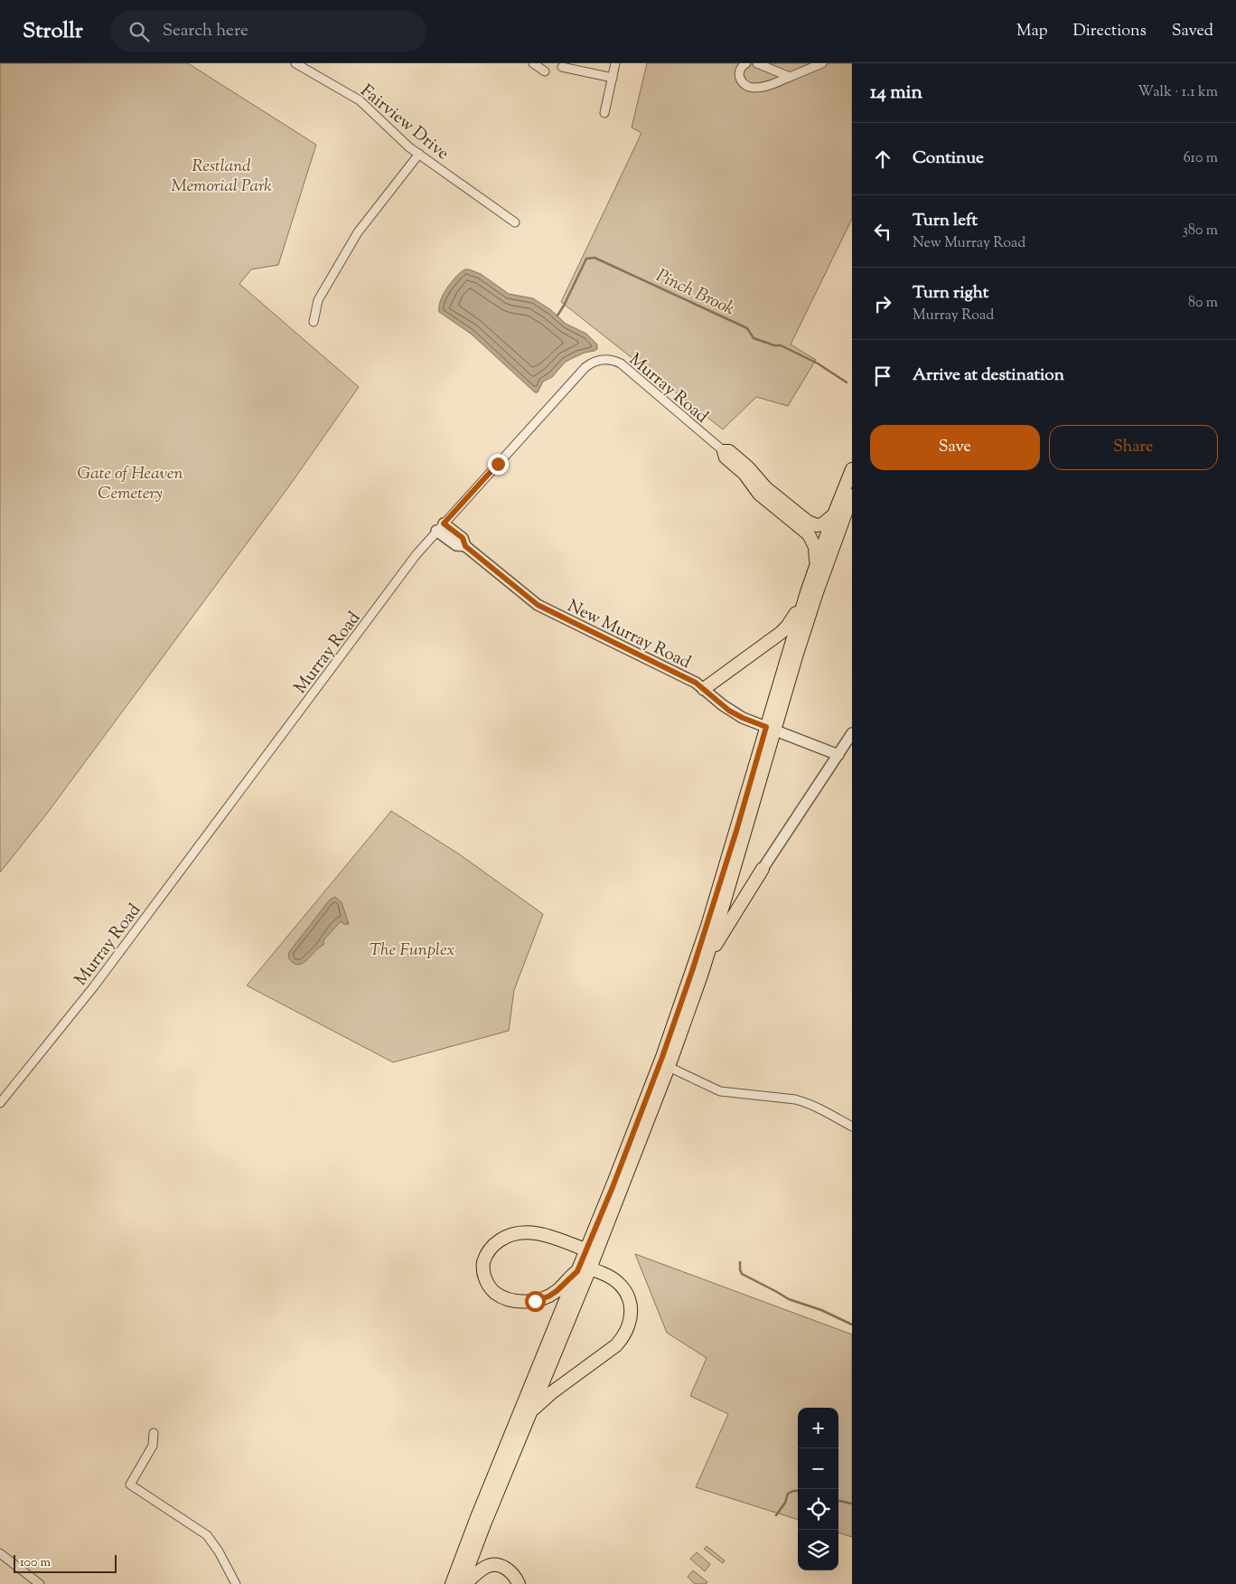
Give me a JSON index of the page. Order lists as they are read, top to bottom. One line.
{"streets":{"street":["Fairview Drive","Murray Road","New Murray Road"]},"crossings":[["Murray Road","New Murray Road"]],"water":["Pinch Brook"],"parks":["Restland Memorial Park","Gate of Heaven Cemetery","The Funplex"],"scale_bar":"100 m","page":{"header":"Strollr","search":"Search here","nav":["Map","Directions","Saved"],"heading":["14 min","Walk · 1.1 km"],"list":[["Continue","610 m"],["Turn left","New Murray Road","380 m"],["Turn right","Murray Road","80 m"],"Arrive at destination"],"buttons":["Save","Share"],"map_buttons":["+","−"],"scale":"100 m"}}
